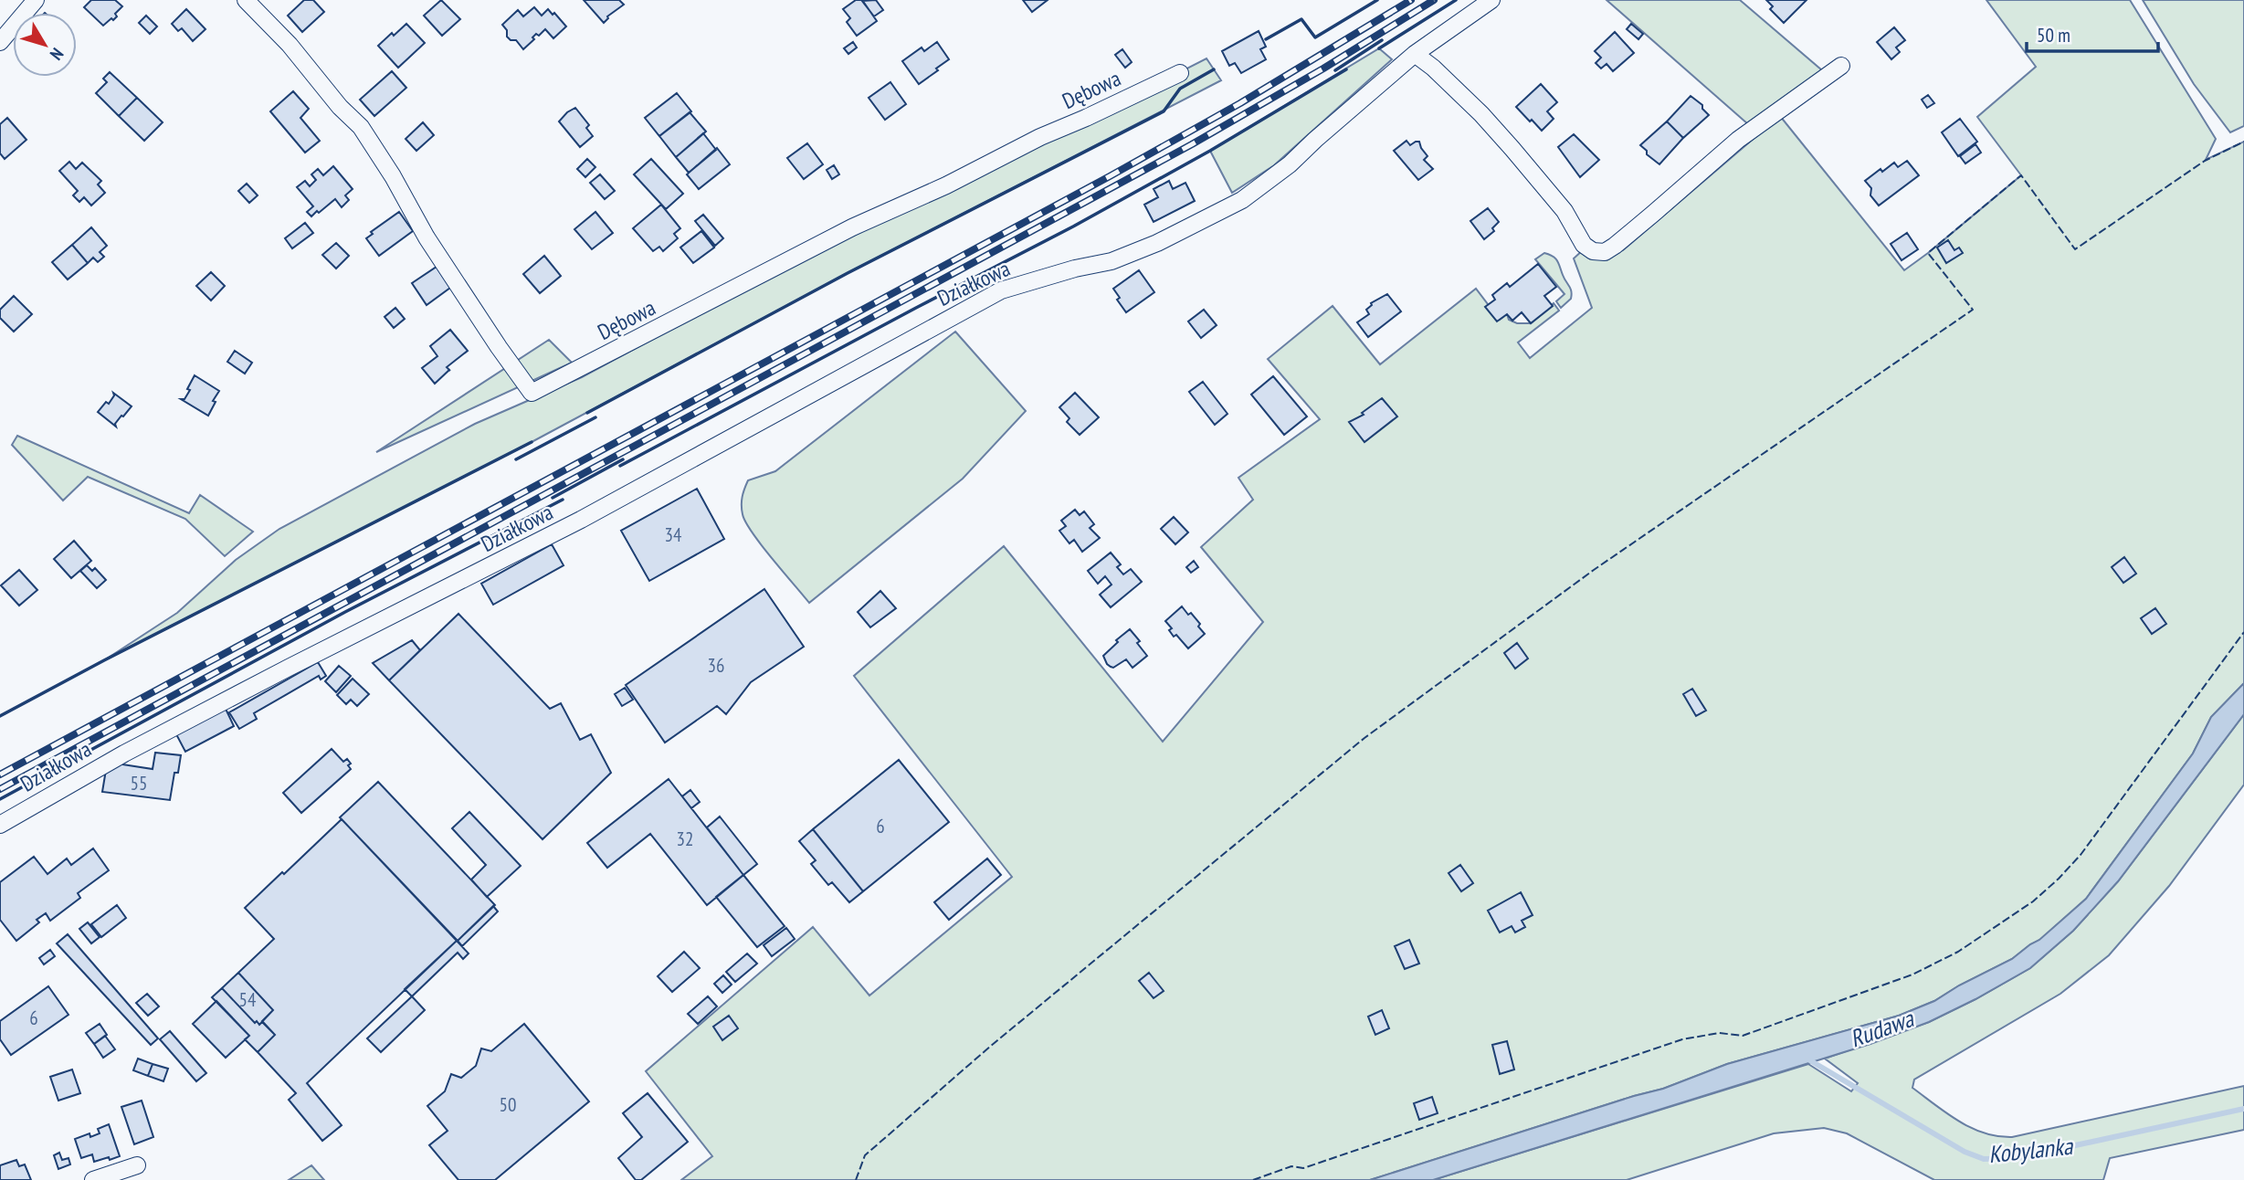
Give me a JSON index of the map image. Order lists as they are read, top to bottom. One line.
{"streets":{"street":["Dębowa","Działkowa"]},"water":["Rudawa","Kobylanka"],"house_numbers":["34","36","55","6","32","54","6","50"],"scale_bar":"50 m","north":"bottom right"}
